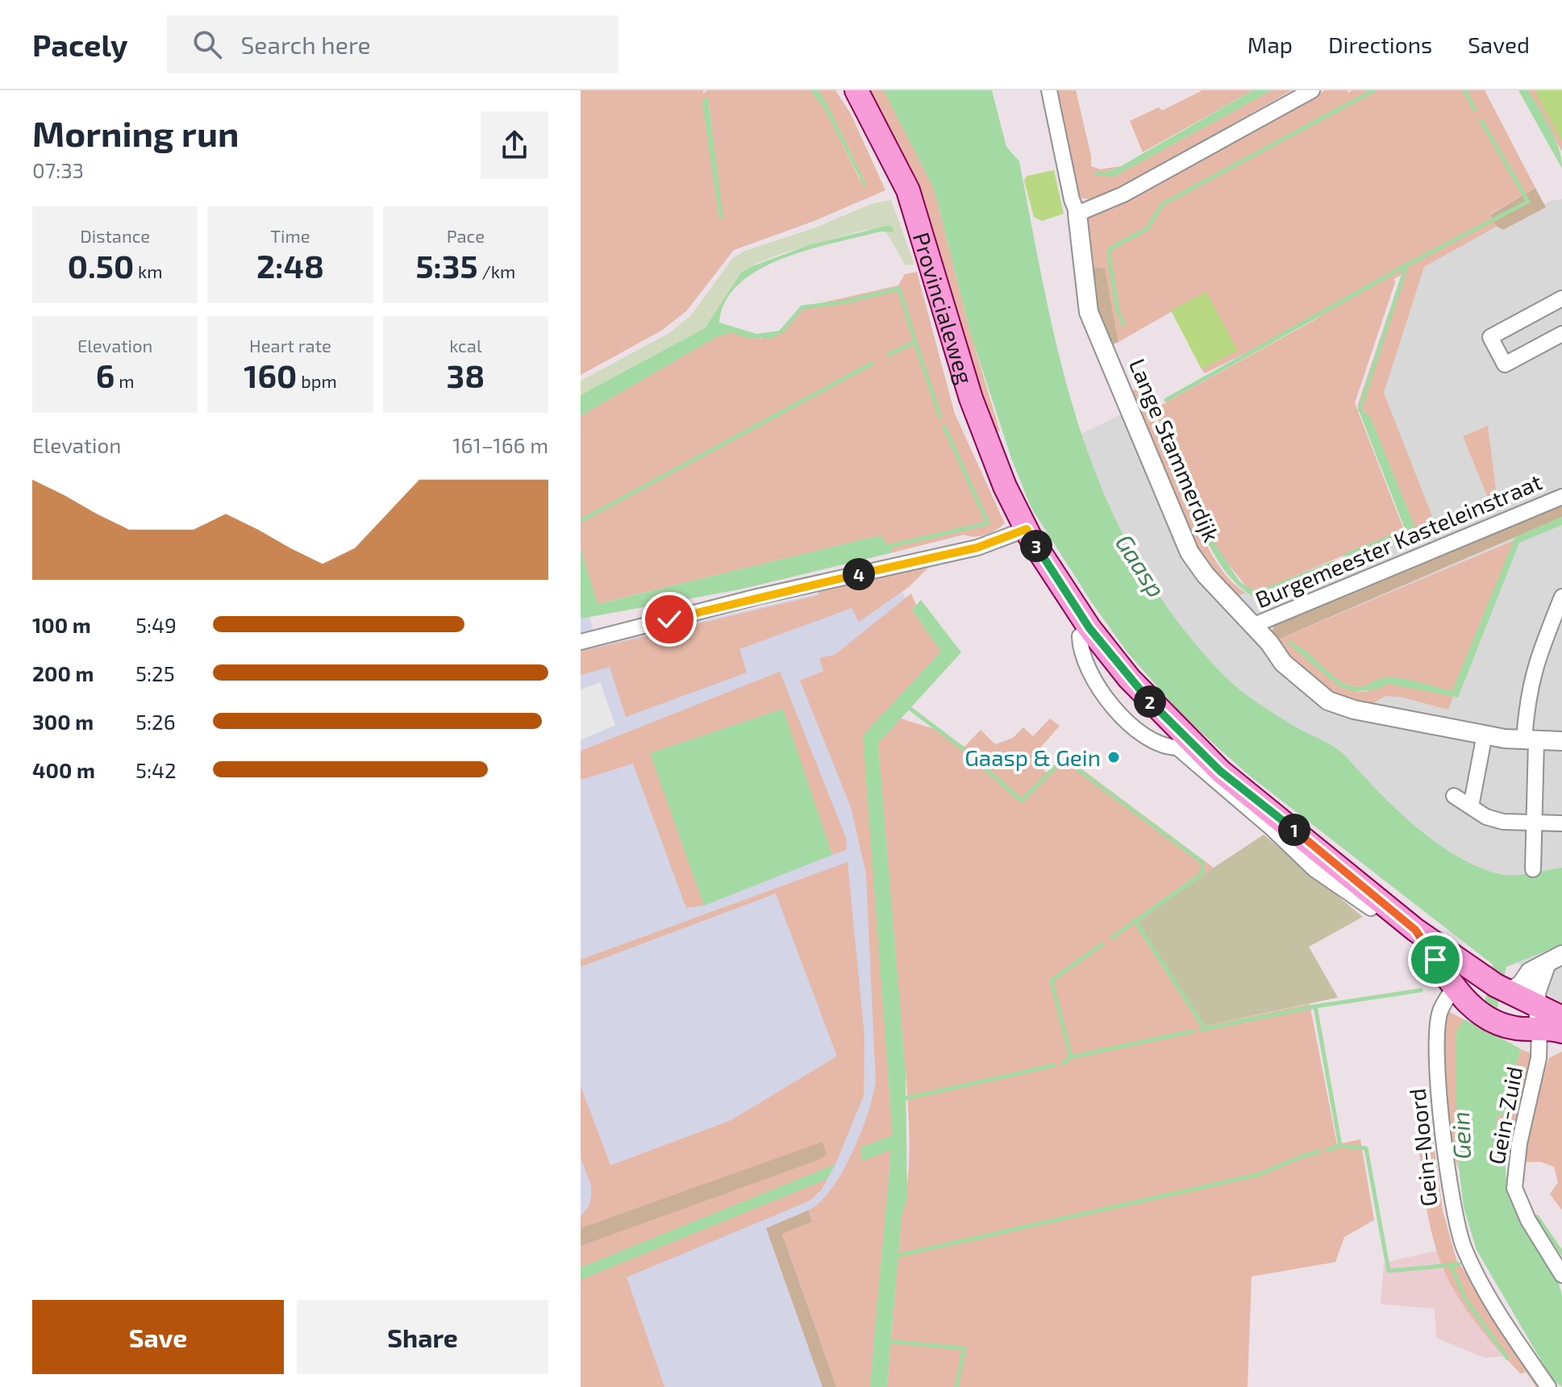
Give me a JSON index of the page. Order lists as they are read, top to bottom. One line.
{"streets":{"main road":["Provincialeweg"],"street":["Lange Stammerdijk","Burgemeester Kasteleinstraat","Gein-Zuid","Gein-Noord"]},"crossings":[["Provincialeweg","Gein-Zuid"],["Provincialeweg","Gein-Noord"],["Lange Stammerdijk","Burgemeester Kasteleinstraat"]],"water":["Gaasp","Gein"],"places":["Gaasp & Gein"],"page":{"header":"Pacely","search":"Search here","nav":["Map","Directions","Saved"],"heading":["Morning run","07:33"],"stats":[["Distance","0.50 km"],["Time","2:48"],["Pace","5:35 /km"],["Elevation","6 m"],["Heart rate","160 bpm"],["kcal","38"]],"chart":["Elevation","161–166 m"],"pins":["3","4","2","1"],"list":[{"name":"100 m","note":"5:49"},{"name":"200 m","note":"5:25"},{"name":"300 m","note":"5:26"},{"name":"400 m","note":"5:42"}],"buttons":["Save","Share"]}}
